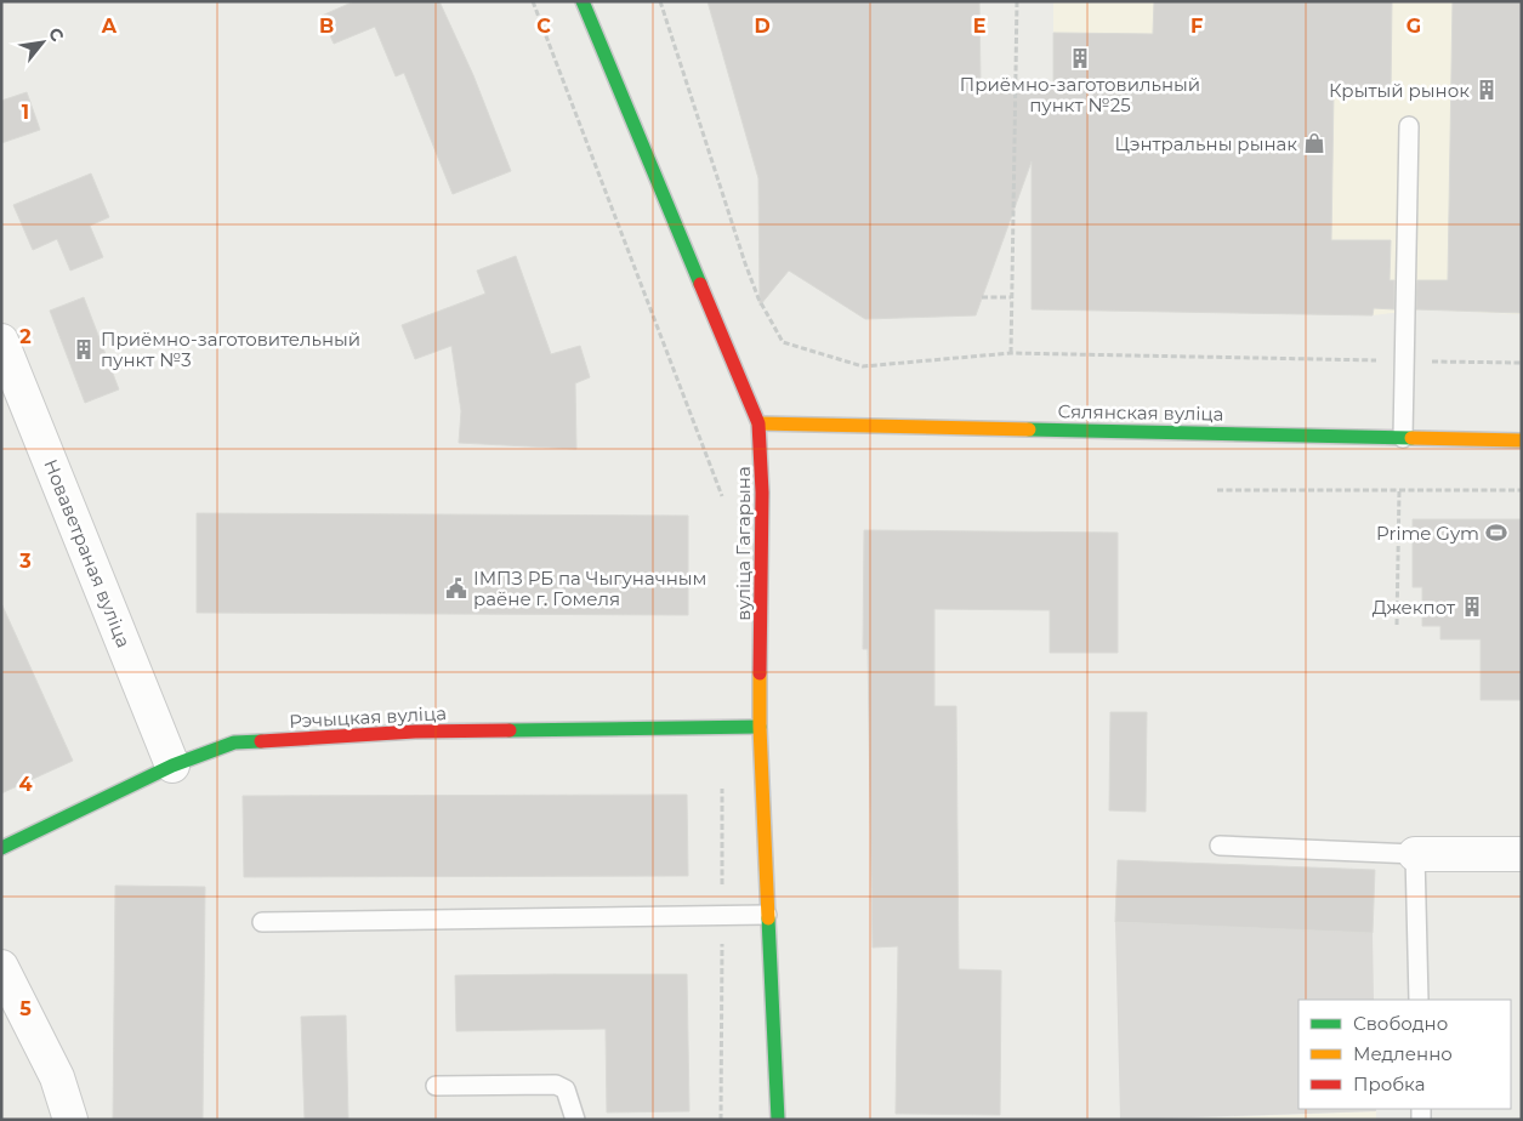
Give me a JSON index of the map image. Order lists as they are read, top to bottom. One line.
{"streets":{"street":["Сялянская вуліца","вуліца Гагарына","Новаветраная вуліца","Рэчыцкая вуліца"]},"crossings":[["Сялянская вуліца","вуліца Гагарына"],["вуліца Гагарына","Рэчыцкая вуліца"],["Новаветраная вуліца","Рэчыцкая вуліца"]],"places":{"building":["Приёмно-заготовильный пункт №25","Крытый рынок","Приёмно-заготовительный пункт №3","Джекпот"],"shop":["Цэнтральны рынак"],"sports":["Prime Gym"],"public building":["ІМПЗ РБ па Чыгуначным раёне г. Гомеля"]},"legend":["Свободно","Медленно","Пробка"],"north":"top right","grid":{"columns":["A","B","C","D","E","F","G"],"rows":["1","2","3","4","5"]}}
